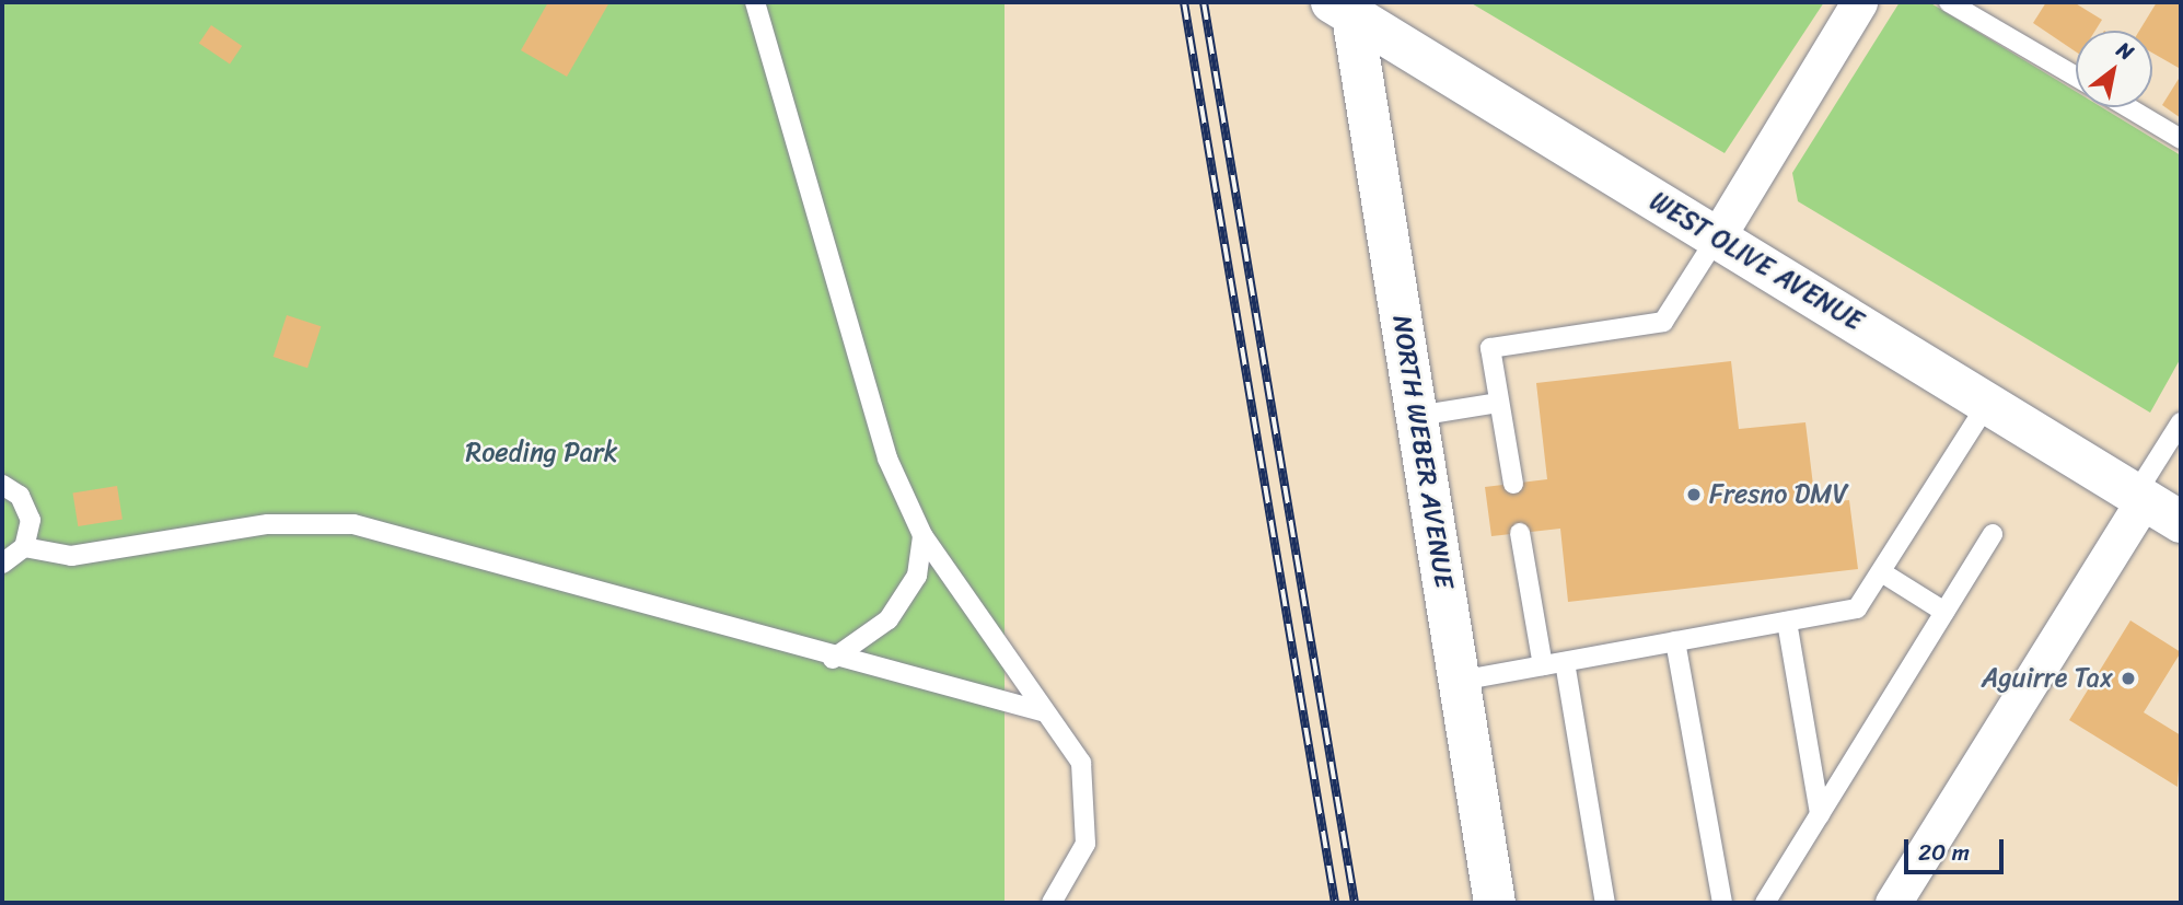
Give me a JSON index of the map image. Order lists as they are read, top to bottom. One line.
{"streets":{"main road":["WEST OLIVE AVENUE","NORTH WEBER AVENUE"]},"crossings":[["WEST OLIVE AVENUE","NORTH WEBER AVENUE"]],"parks":["Roeding Park"],"places":["Fresno DMV","Aguirre Tax"],"scale_bar":"20 m","north":"top right"}
